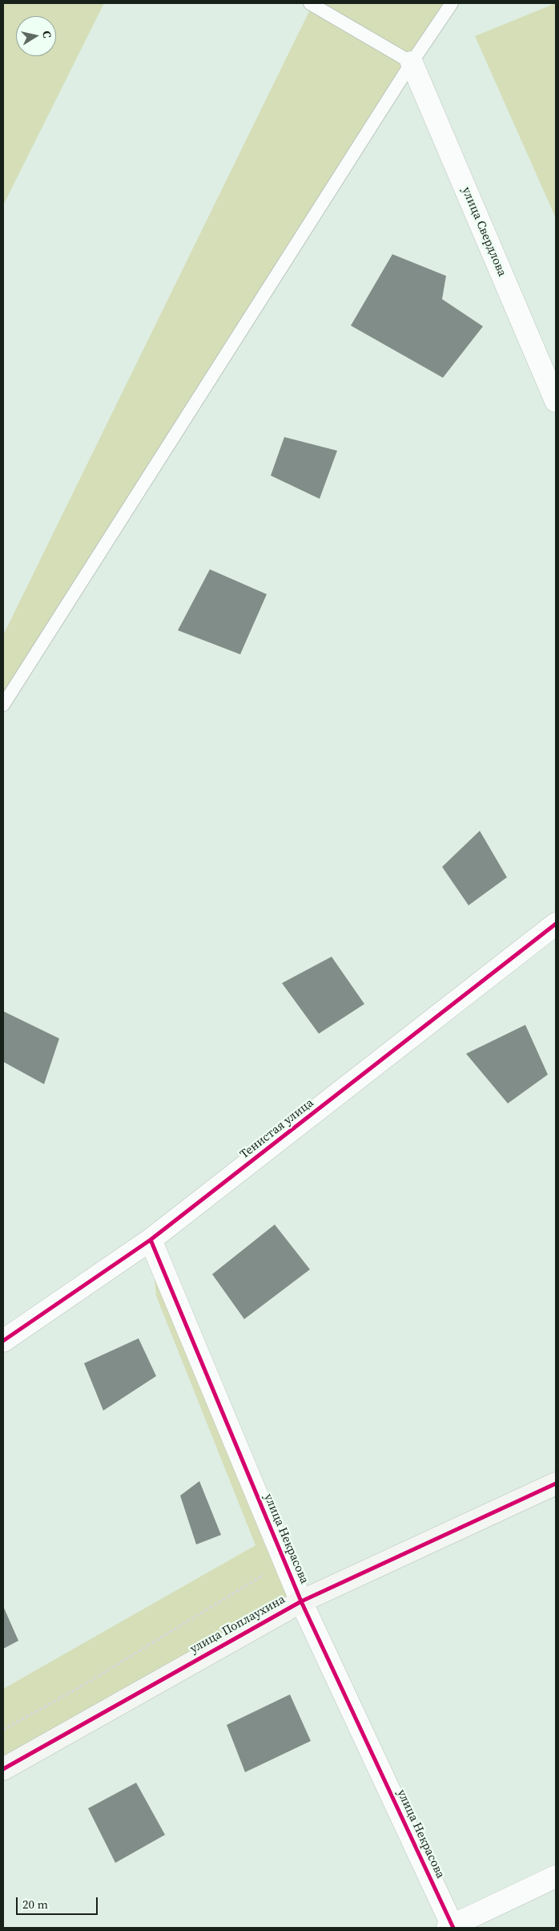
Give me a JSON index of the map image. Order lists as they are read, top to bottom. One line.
{"streets":{"street":["улица Свердлова","Тенистая улица","улица Некрасова","улица Поплаухина"]},"crossings":[["Тенистая улица","улица Некрасова"],["улица Некрасова","улица Поплаухина"]],"scale_bar":"20 m","north":"right"}
